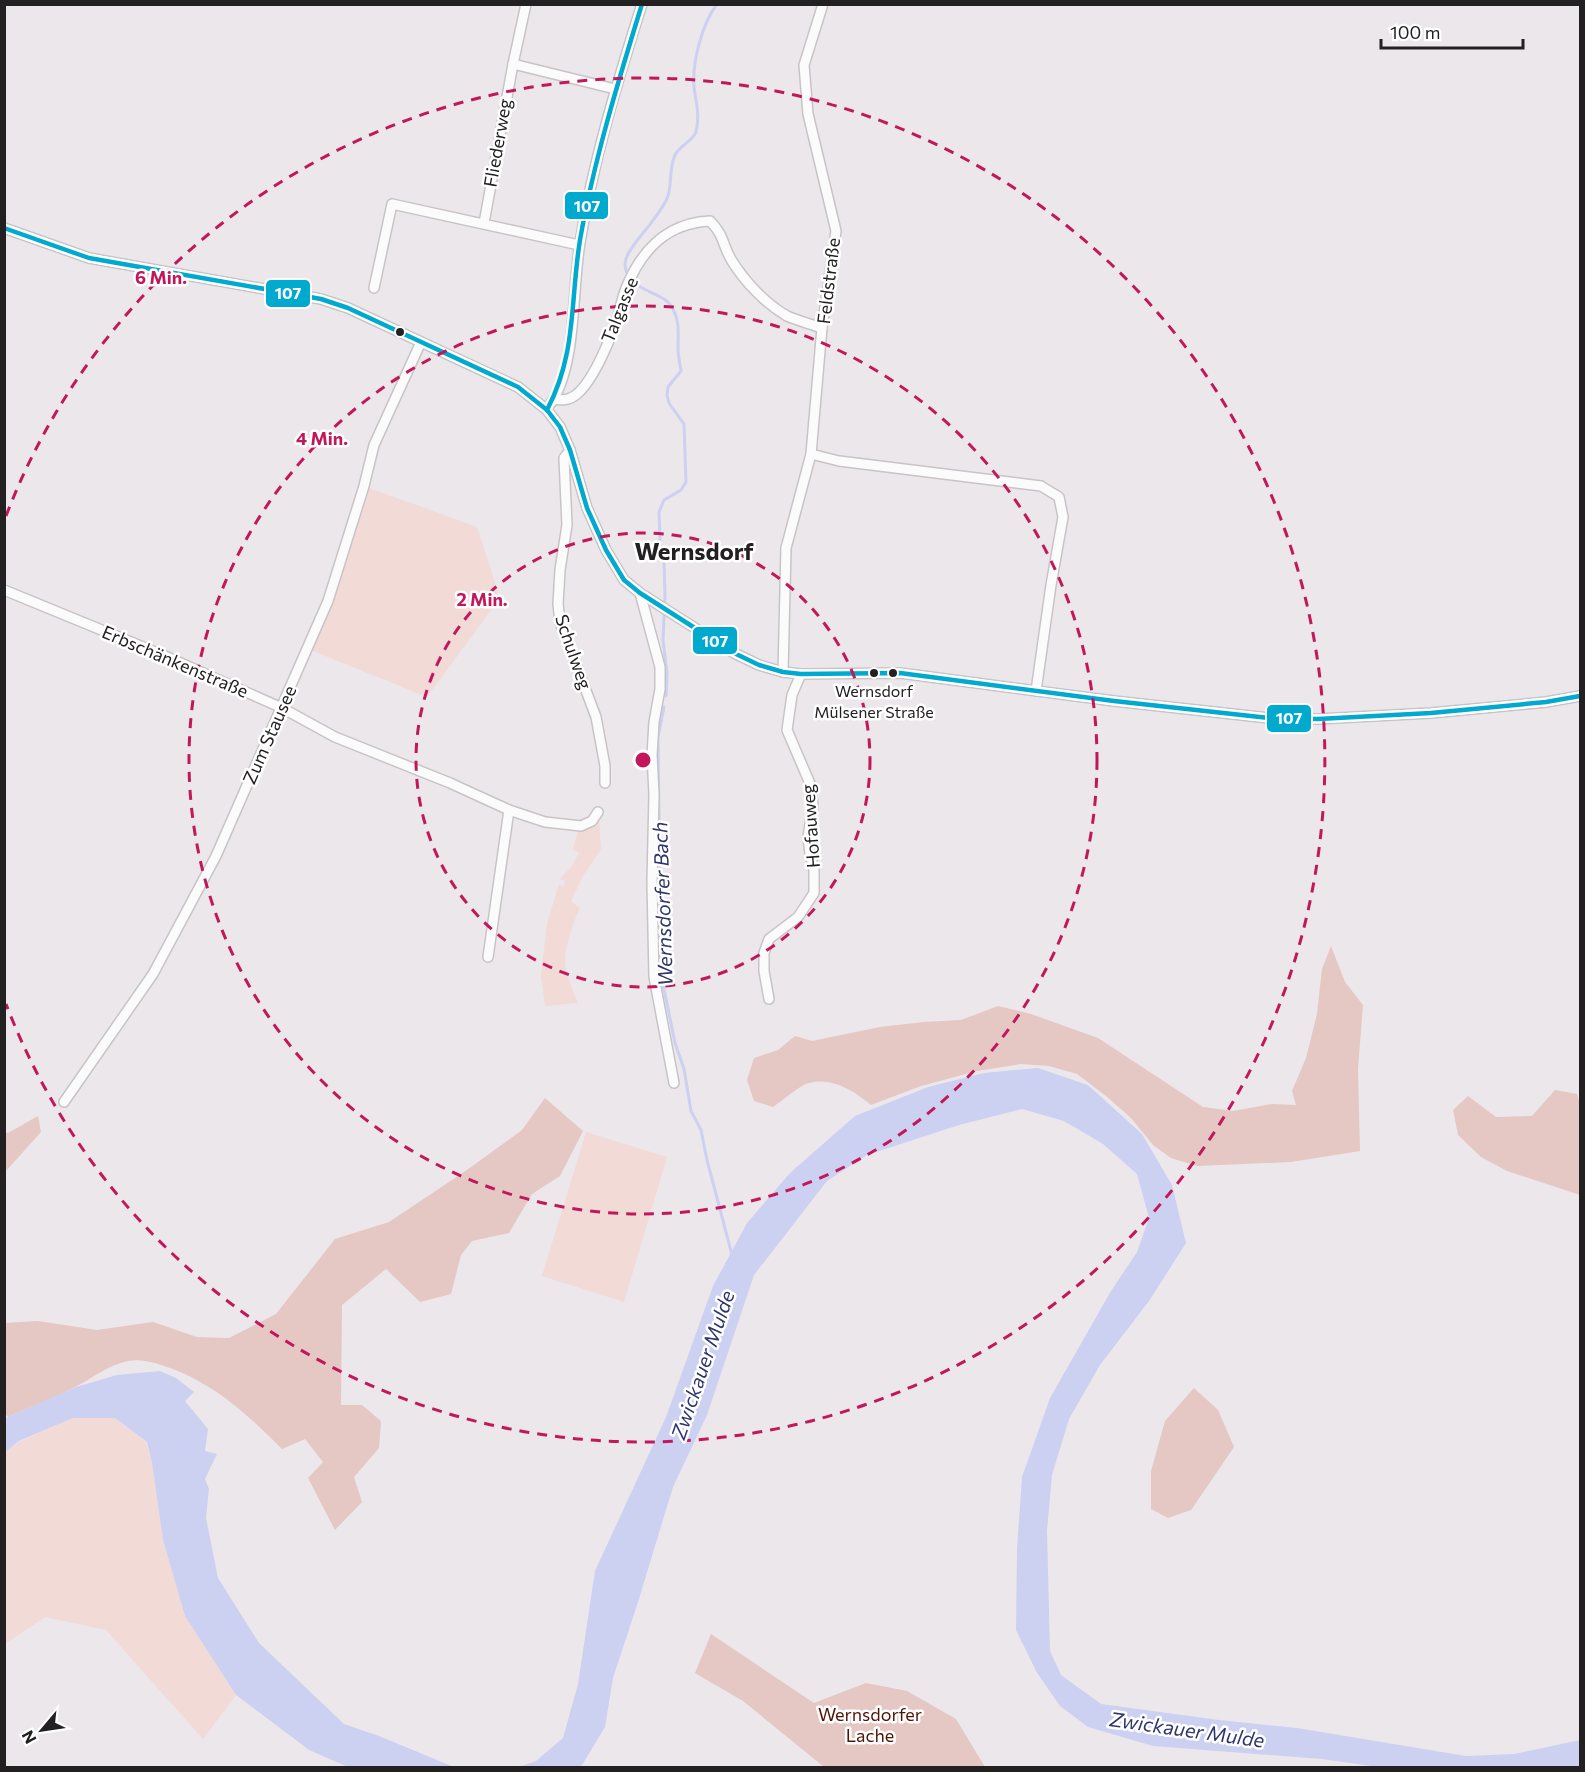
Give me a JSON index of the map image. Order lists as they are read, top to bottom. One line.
{"streets":{"street":["Fliederweg","Feldstraße","Talgasse","Schulweg","Erbschänkenstraße","Zum Stausee","Hofauweg"]},"crossings":[["Feldstraße","Talgasse"],["Erbschänkenstraße","Zum Stausee"]],"districts":["Wernsdorf"],"water":["Wernsdorfer Bach","Zwickauer Mulde"],"parks":["Wernsdorfer Lache"],"places":["Wernsdorf Mülsener Straße"],"lines":["transit line 107"],"scale_bar":"100 m","north":"bottom left","rings":["6 Min.","4 Min.","2 Min."]}
